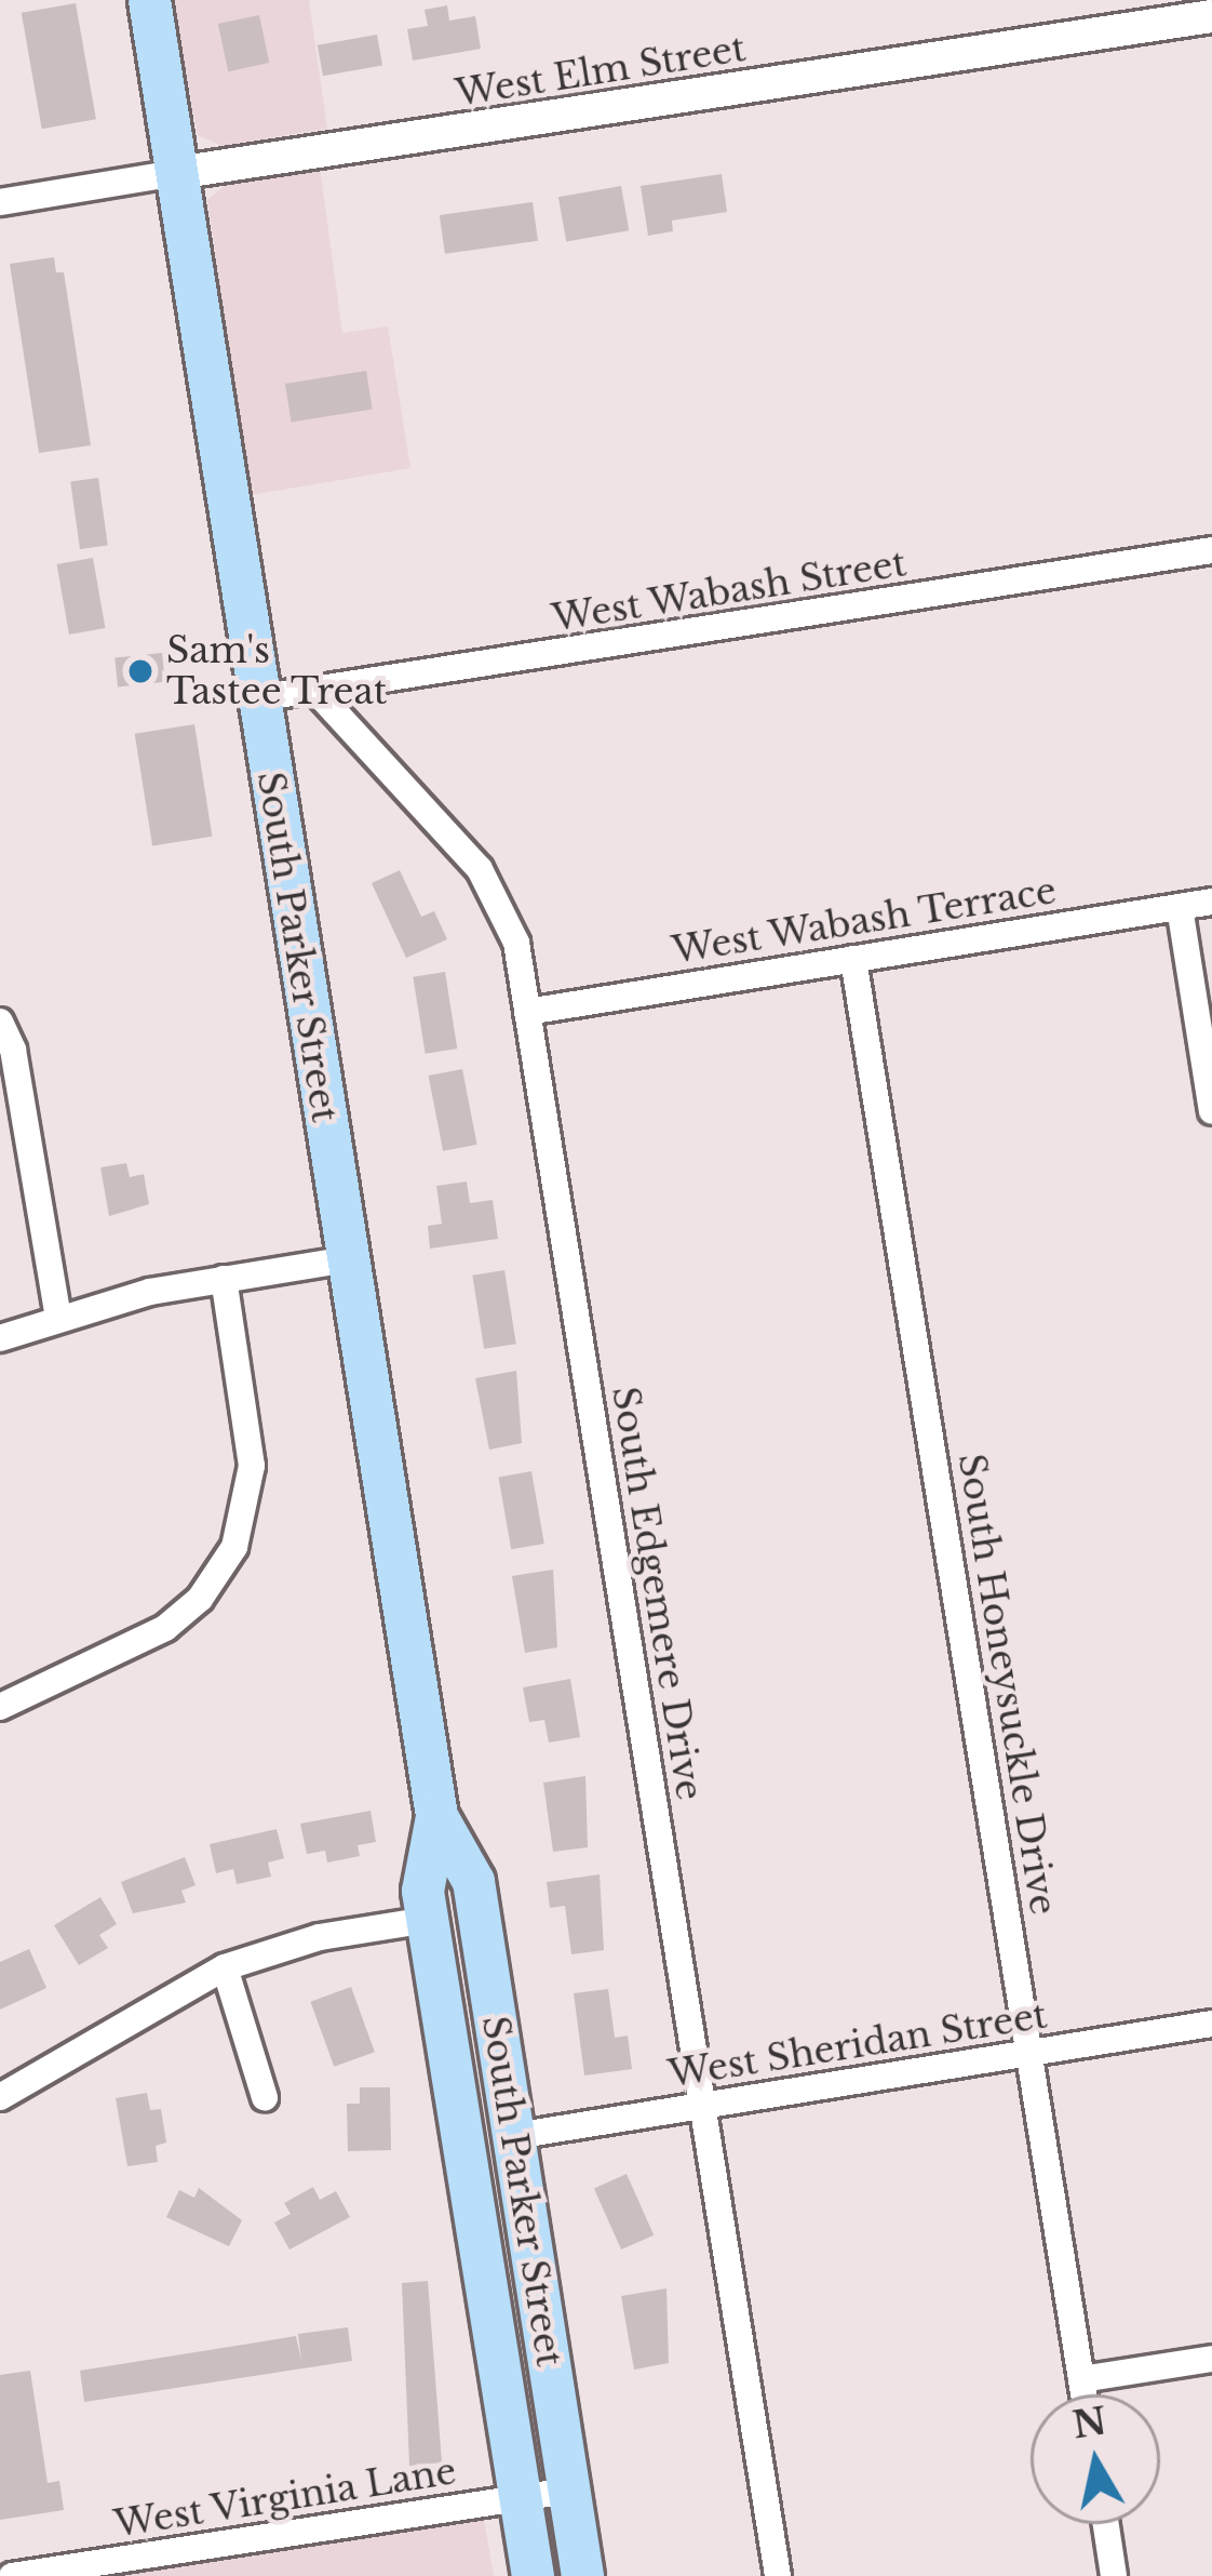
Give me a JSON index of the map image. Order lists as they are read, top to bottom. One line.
{"streets":{"highway":["South Parker Street"],"street":["West Elm Street","West Wabash Street","West Wabash Terrace","South Edgemere Drive","South Honeysuckle Drive","West Sheridan Street","West Virginia Lane"]},"crossings":[["West Elm Street","South Parker Street"],["West Wabash Street","South Parker Street"],["West Wabash Street","South Edgemere Drive"],["West Wabash Terrace","South Edgemere Drive"],["West Wabash Terrace","South Honeysuckle Drive"],["South Parker Street","West Sheridan Street"],["South Parker Street","West Virginia Lane"],["South Edgemere Drive","West Sheridan Street"],["South Honeysuckle Drive","West Sheridan Street"]],"places":["Sam's Tastee Treat"],"north":"top"}
